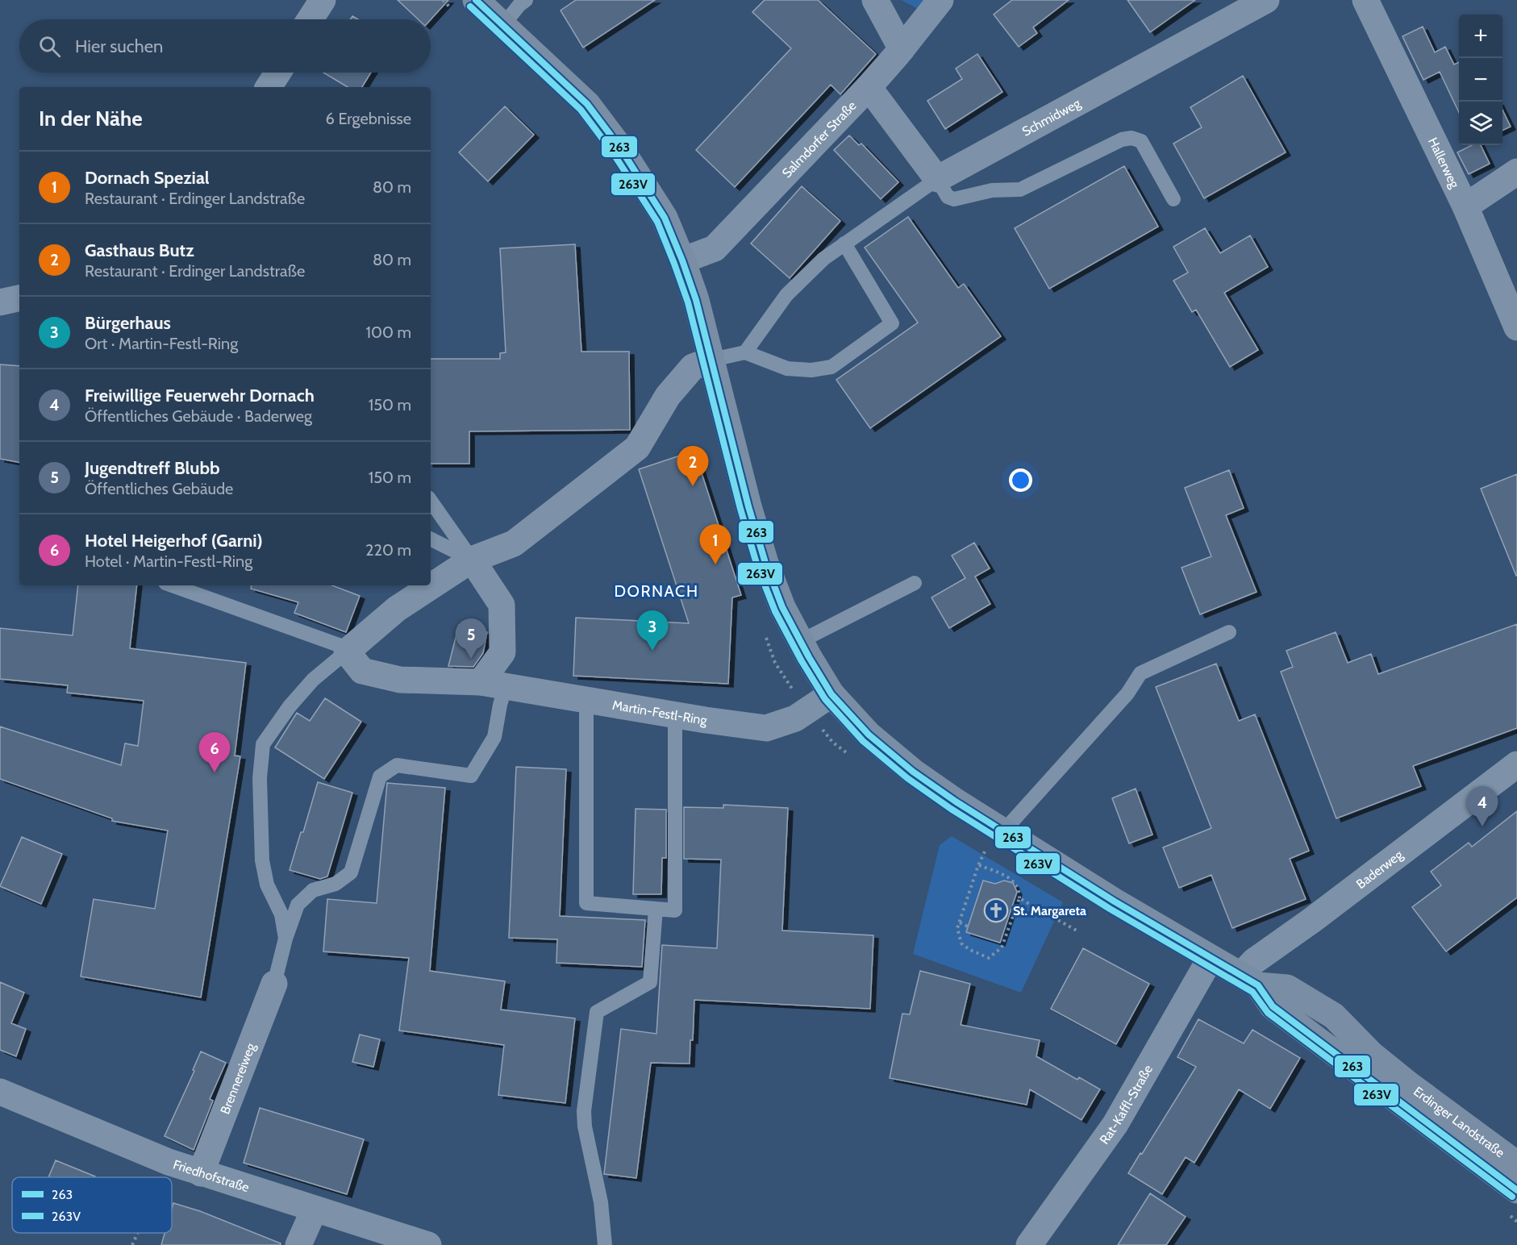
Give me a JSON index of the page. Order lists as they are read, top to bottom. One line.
{"streets":{"street":["Schmidweg","Salmdorfer Straße","Hallerweg","Martin-Festl-Ring","Baderweg","Brennereiweg","Rat-Kaffl-Straße","Erdinger Landstraße","Friedhofstraße"]},"crossings":[["Salmdorfer Straße","Erdinger Landstraße"],["Martin-Festl-Ring","Erdinger Landstraße"],["Baderweg","Erdinger Landstraße"],["Brennereiweg","Friedhofstraße"],["Rat-Kaffl-Straße","Erdinger Landstraße"]],"districts":["DORNACH"],"places":{"church":["St. Margareta"]},"lines":["transit line 263","transit line 263V"],"legend":["263","263V"],"page":{"map_buttons":["+","−"],"search":"Hier suchen","heading":["In der Nähe","6 Ergebnisse"],"list":[{"mark":"1","name":"Dornach Spezial","note":"Restaurant · Erdinger Landstraße","value":"80 m"},{"mark":"2","name":"Gasthaus Butz","note":"Restaurant · Erdinger Landstraße","value":"80 m"},{"mark":"3","name":"Bürgerhaus","note":"Ort · Martin-Festl-Ring","value":"100 m"},{"mark":"4","name":"Freiwillige Feuerwehr Dornach","note":"Öffentliches Gebäude · Baderweg","value":"150 m"},{"mark":"5","name":"Jugendtreff Blubb","note":"Öffentliches Gebäude","value":"150 m"},{"mark":"6","name":"Hotel Heigerhof (Garni)","note":"Hotel · Martin-Festl-Ring","value":"220 m"}],"pins":["2","1","3","5","6","4"]}}
